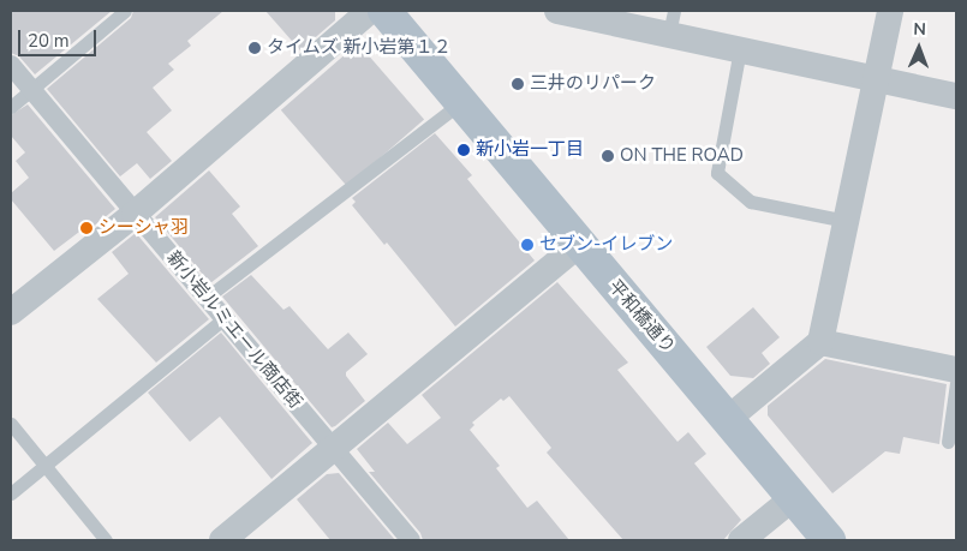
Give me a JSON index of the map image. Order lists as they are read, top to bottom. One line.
{"streets":{"main road":["平和橋通り"],"street":["新小岩ルミエール商店街"]},"places":["タイムズ 新小岩第１２","三井のリパーク","新小岩一丁目","ON THE ROAD","シーシャ羽","セブン-イレブン"],"scale_bar":"20 m","north":"top"}
